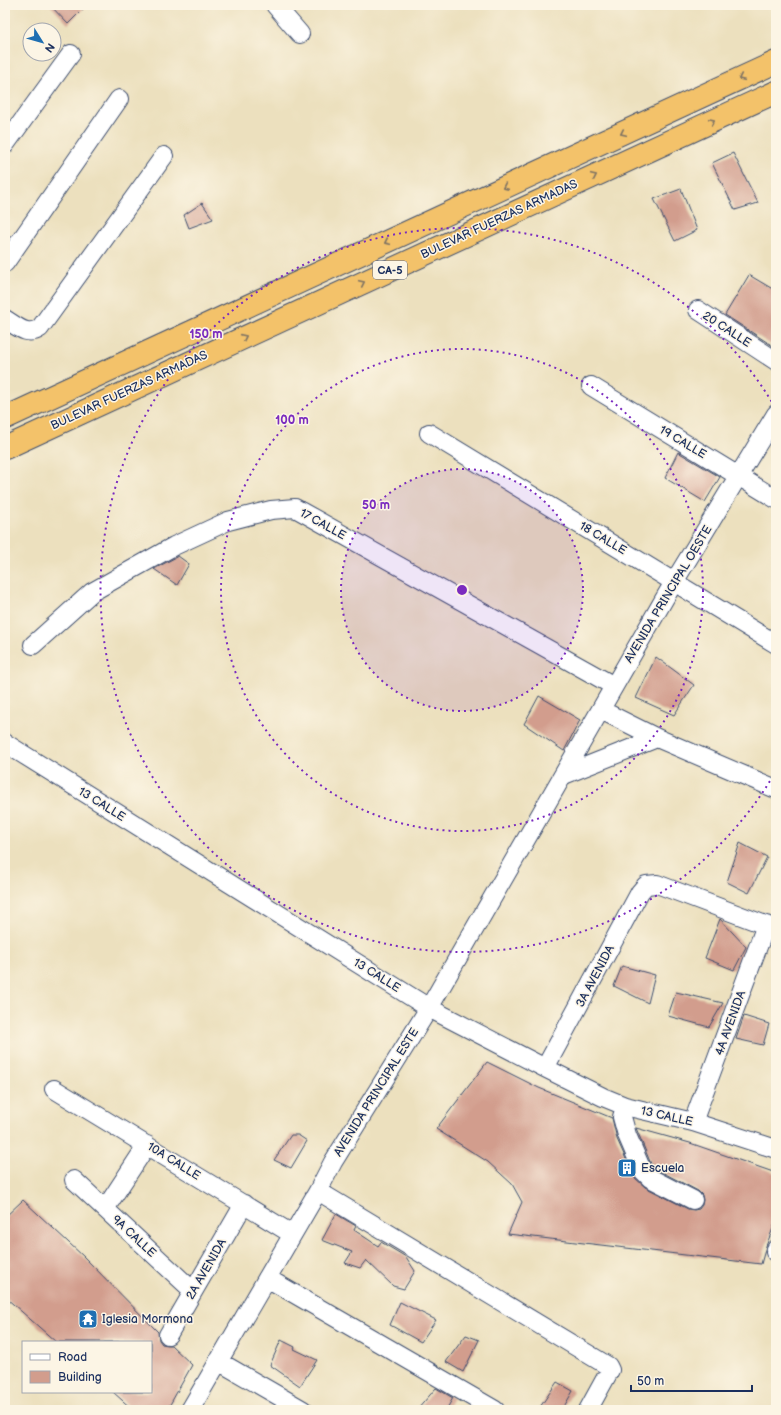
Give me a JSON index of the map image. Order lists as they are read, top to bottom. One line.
{"streets":{"highway":["BULEVAR FUERZAS ARMADAS","CA-5"],"street":["20 CALLE","19 CALLE","17 CALLE","18 CALLE","AVENIDA PRINCIPAL OESTE","13 CALLE","3A AVENIDA","4A AVENIDA","AVENIDA PRINCIPAL ESTE","10A CALLE","9A CALLE","2A AVENIDA"]},"crossings":[["19 CALLE","AVENIDA PRINCIPAL OESTE"],["17 CALLE","AVENIDA PRINCIPAL OESTE"],["18 CALLE","AVENIDA PRINCIPAL OESTE"],["AVENIDA PRINCIPAL OESTE","AVENIDA PRINCIPAL ESTE"],["13 CALLE","3A AVENIDA"],["13 CALLE","4A AVENIDA"],["13 CALLE","AVENIDA PRINCIPAL ESTE"],["3A AVENIDA","4A AVENIDA"],["AVENIDA PRINCIPAL ESTE","10A CALLE"],["10A CALLE","2A AVENIDA"],["9A CALLE","2A AVENIDA"]],"places":{"building":["Escuela"],"temple":["Iglesia Mormona"]},"legend":["Road","Building"],"scale_bar":"50 m","north":"bottom right","rings":["150 m","100 m","50 m"]}
